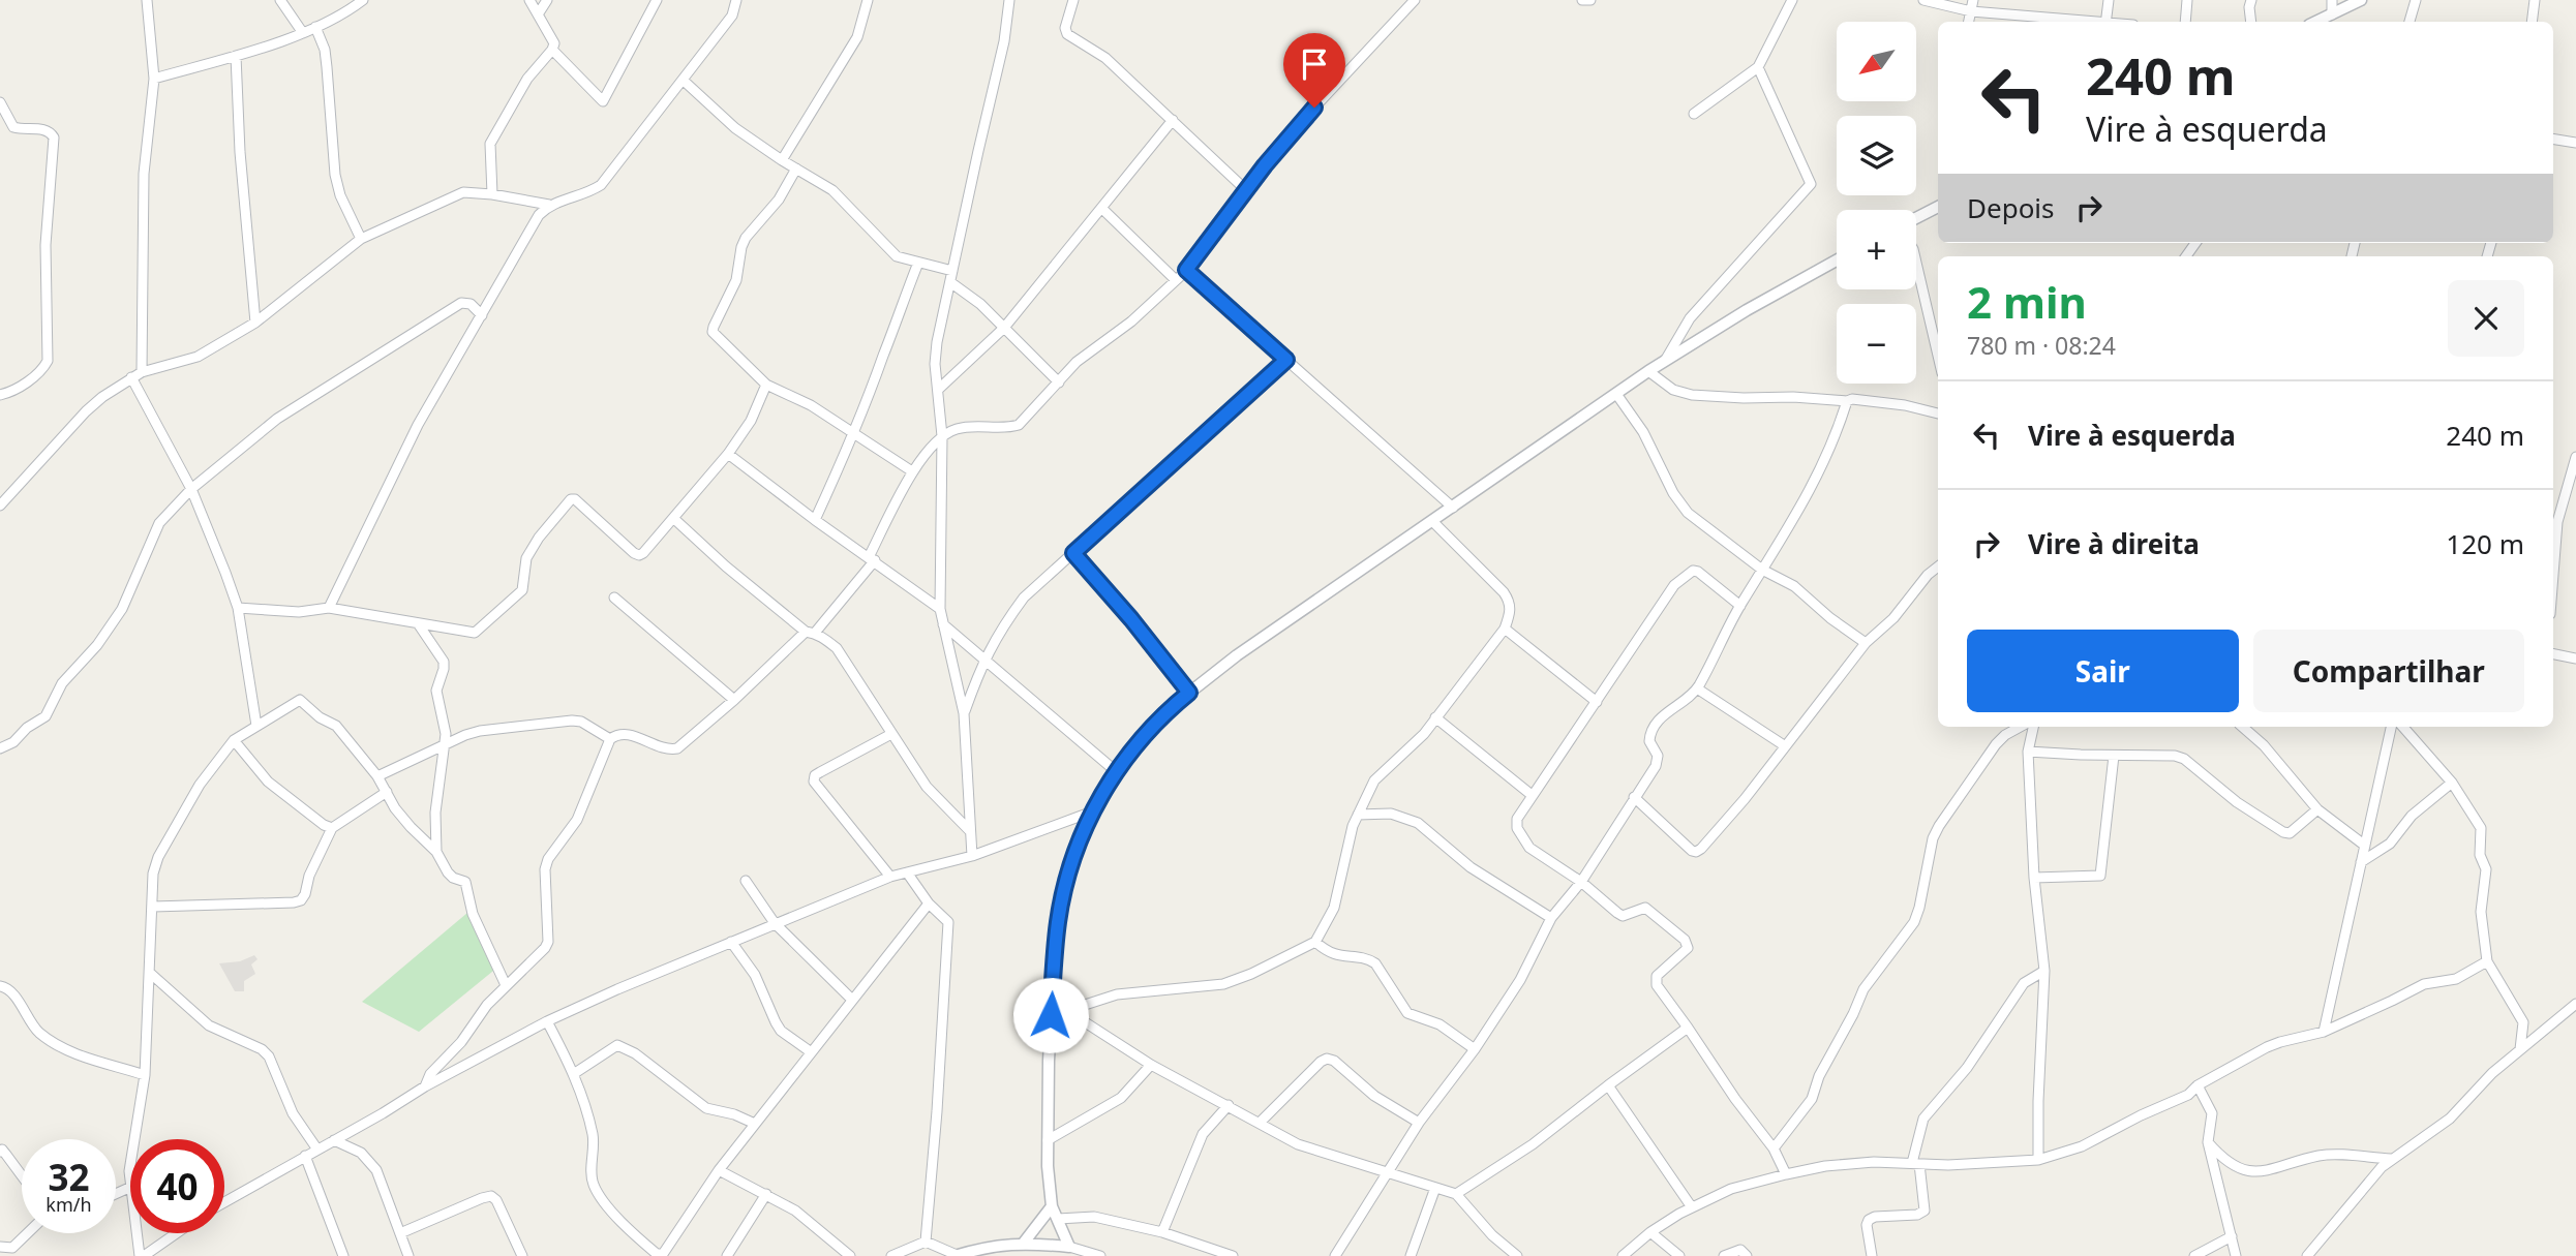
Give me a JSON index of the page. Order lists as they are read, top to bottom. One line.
{"north":"bottom left","page":{"map_buttons":["+","−"],"turn":["240 m","Vire à esquerda"],"then":"Depois","heading":["2 min","780 m · 08:24"],"list":[{"name":"Vire à esquerda","value":"240 m"},{"name":"Vire à direita","value":"120 m"}],"buttons":["Sair","Compartilhar"],"speed":"32 km/h","limit":"40"}}
